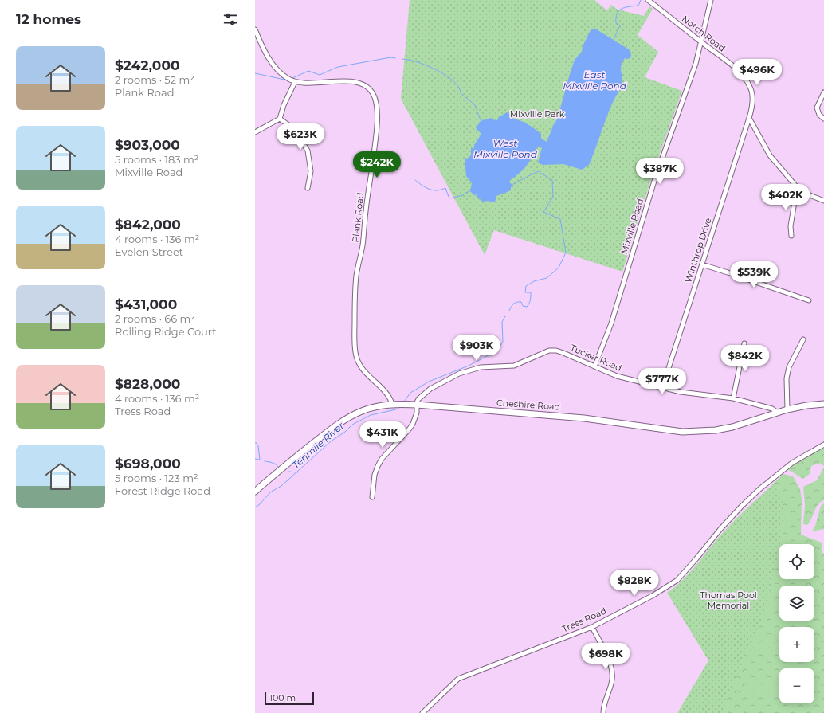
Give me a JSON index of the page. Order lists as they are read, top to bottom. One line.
{"streets":{"main road":["Cheshire Road"],"street":["Notch Road","Plank Road","Mixville Road","Winthrop Drive","Tucker Road","Tress Road"]},"crossings":[["Notch Road","Mixville Road"],["Notch Road","Winthrop Drive"],["Plank Road","Cheshire Road"],["Mixville Road","Tucker Road"],["Winthrop Drive","Tucker Road"],["Tucker Road","Cheshire Road"]],"water":["East Mixville Pond","West Mixville Pond","Tenmile River"],"parks":["Mixville Park","Thomas Pool Memorial"],"scale_bar":"100 m","page":{"heading":"12 homes","list":[{"name":"$242,000","note":"2 rooms · 52 m² · Plank Road"},{"name":"$903,000","note":"5 rooms · 183 m² · Mixville Road"},{"name":"$842,000","note":"4 rooms · 136 m² · Evelen Street"},{"name":"$431,000","note":"2 rooms · 66 m² · Rolling Ridge Court"},{"name":"$828,000","note":"4 rooms · 136 m² · Tress Road"},{"name":"$698,000","note":"5 rooms · 123 m² · Forest Ridge Road"}],"price":["$496K","$623K","$242K","$387K","$402K","$539K","$903K","$842K","$777K","$431K","$828K","$698K"],"map_buttons":["+","−"],"scale":"100 m"}}
